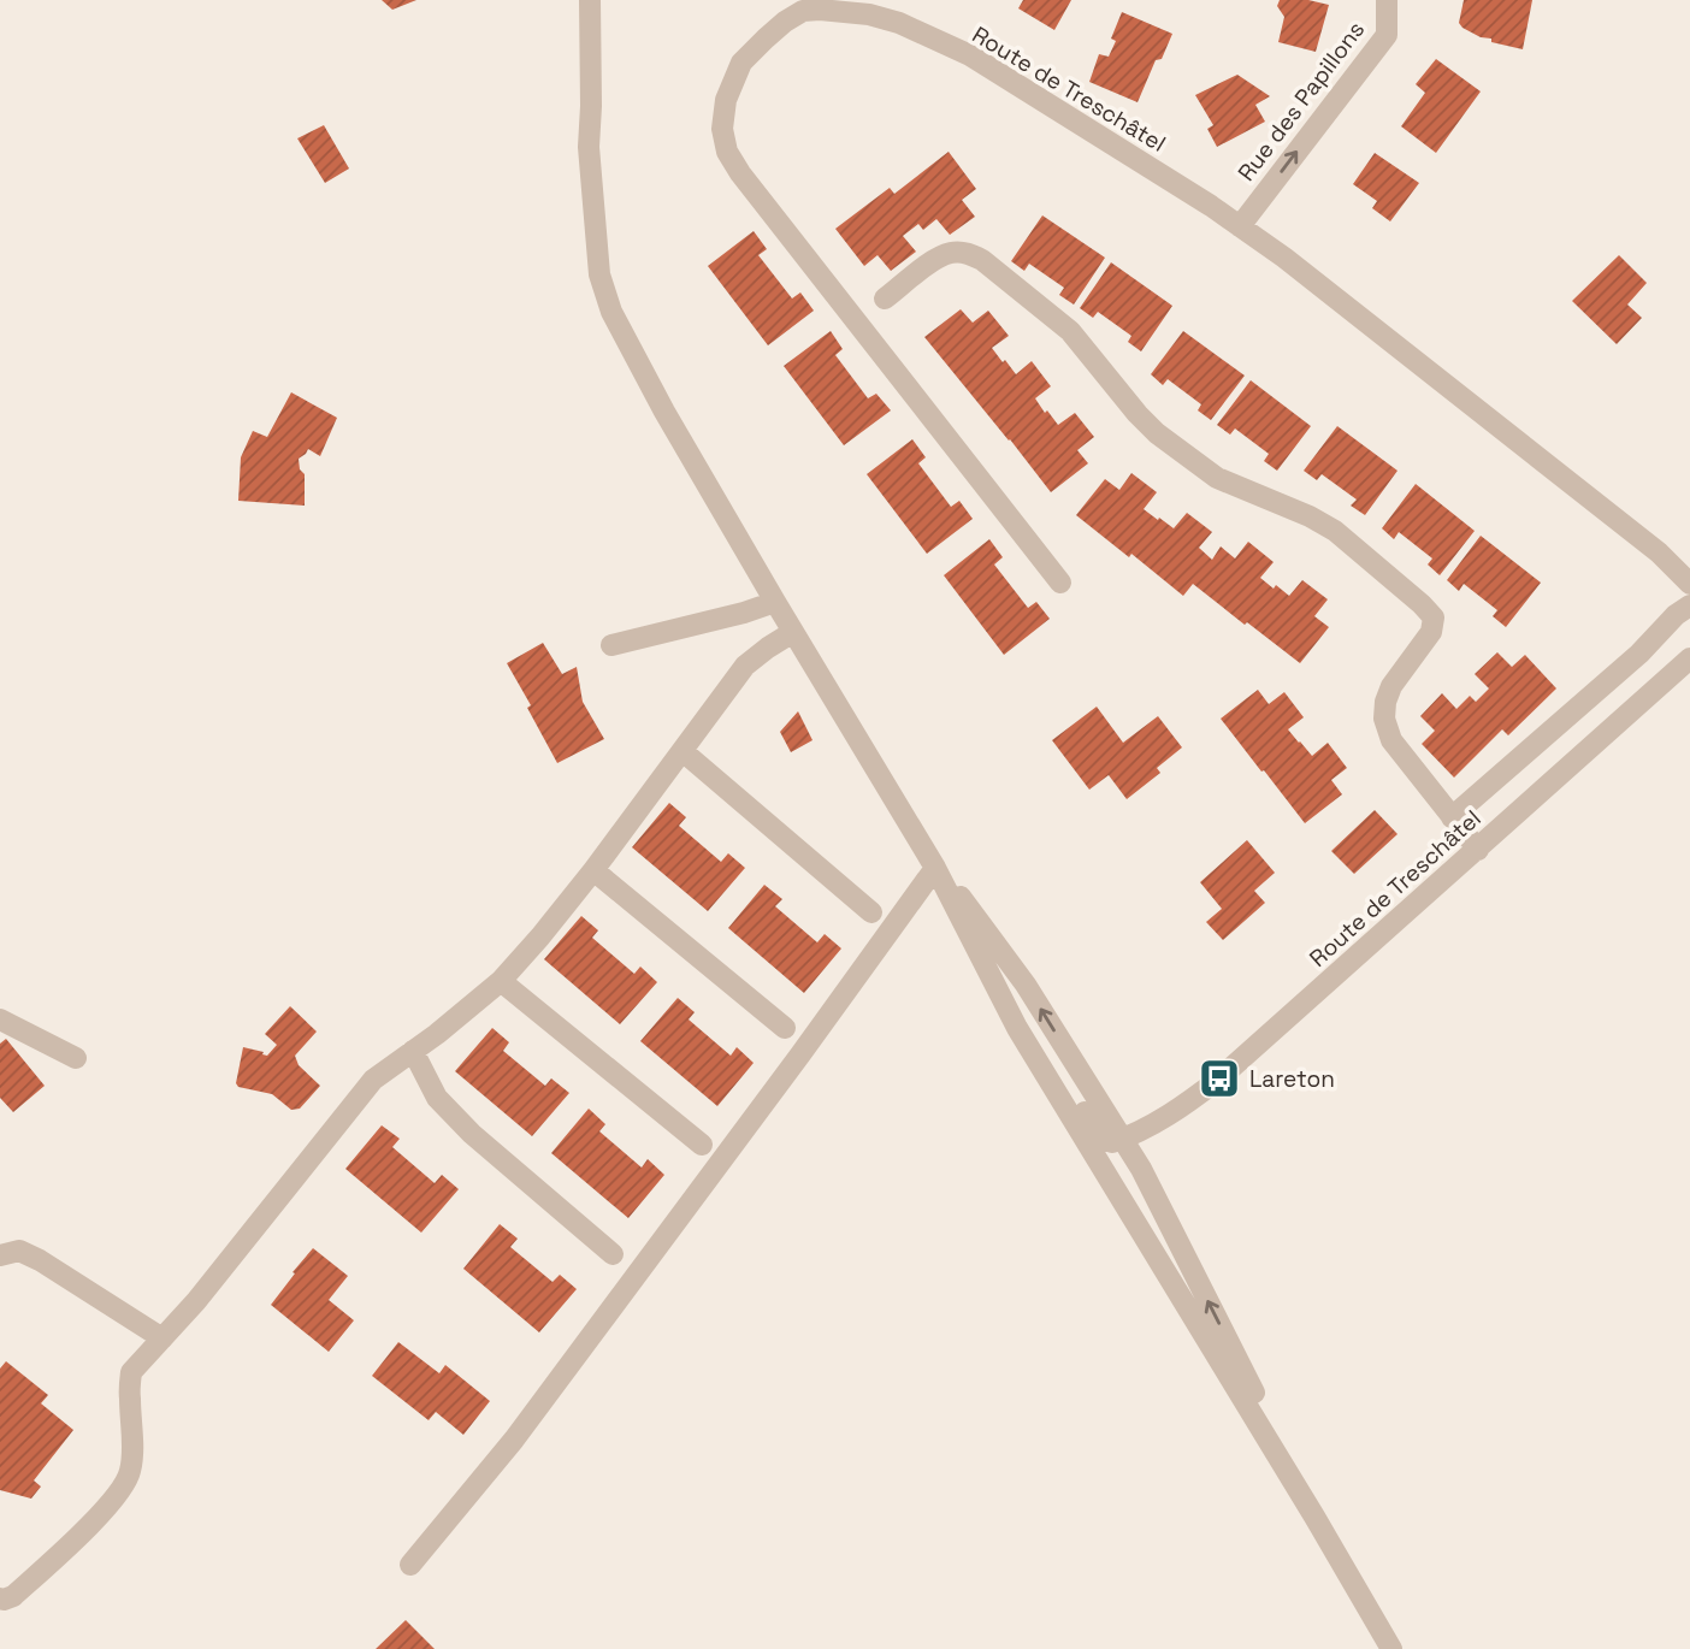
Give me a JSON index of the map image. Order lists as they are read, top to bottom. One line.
{"streets":{"street":["Route de Treschâtel","Rue des Papillons"]},"crossings":[["Route de Treschâtel","Rue des Papillons"]],"one_way":["Rue des Papillons"],"places":{"bus stop":["Lareton"]}}
